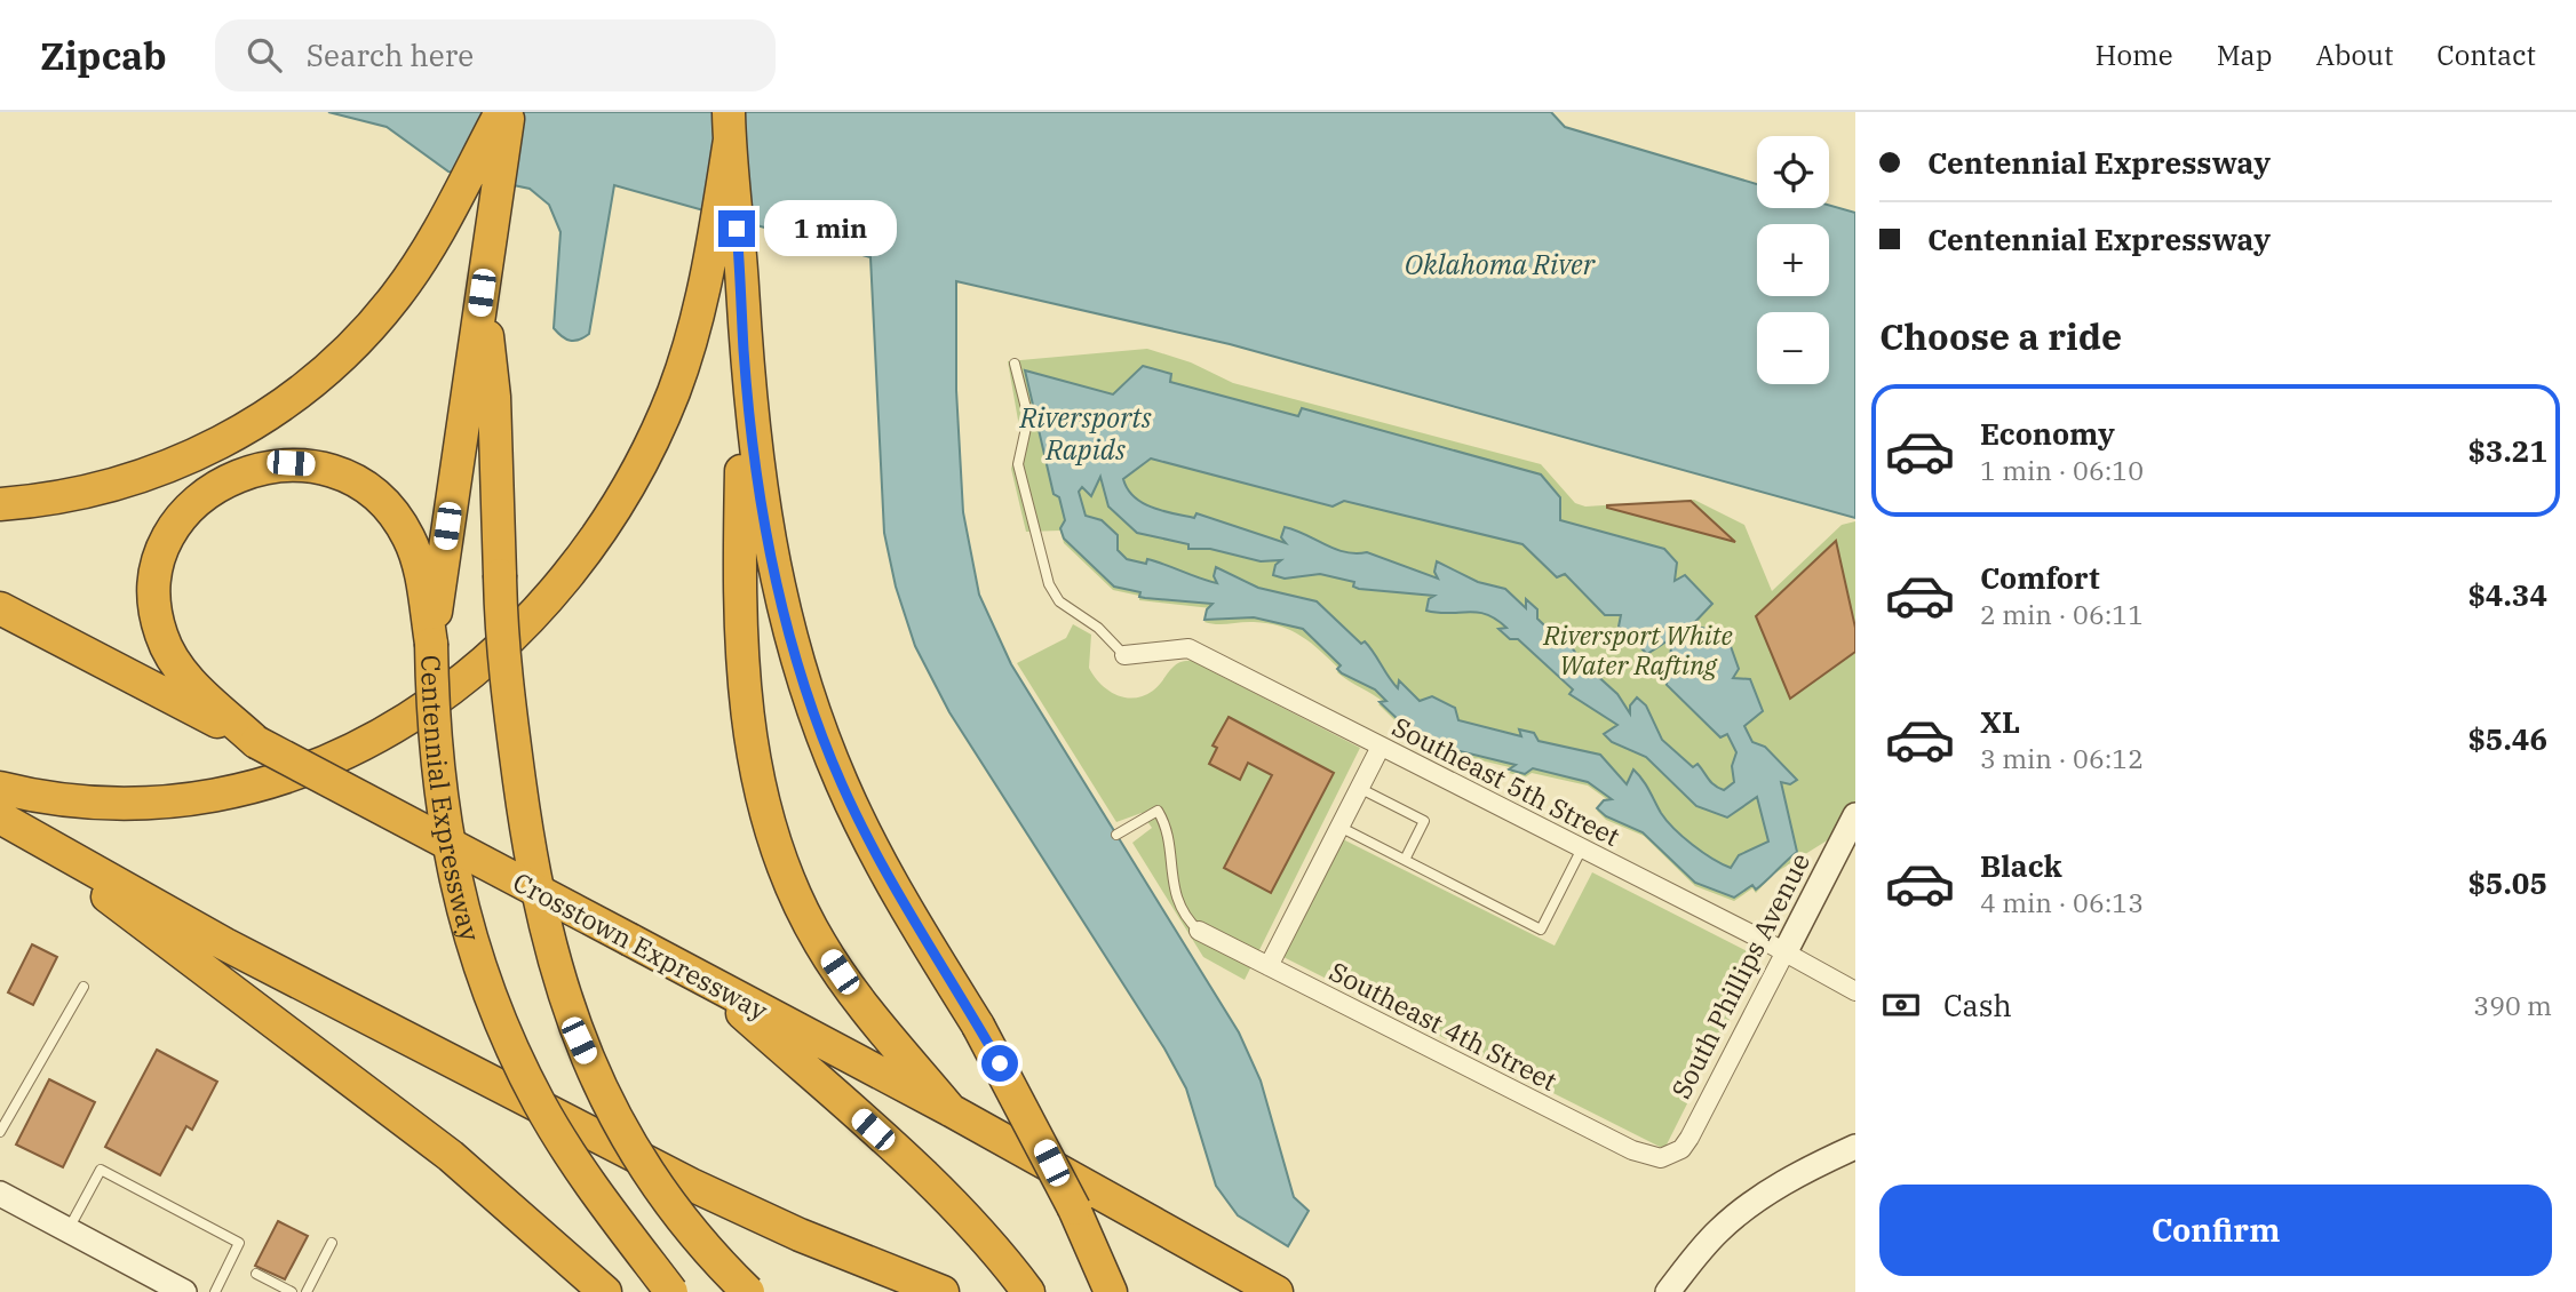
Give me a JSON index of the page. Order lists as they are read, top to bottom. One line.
{"streets":{"highway":["Centennial Expressway","Crosstown Expressway"],"main road":["South Phillips Avenue"],"street":["Southeast 5th Street","Southeast 4th Street"]},"crossings":[["Southeast 5th Street","South Phillips Avenue"],["South Phillips Avenue","Southeast 4th Street"]],"water":["Oklahoma River","Riversports Rapids"],"parks":["Riversport White Water Rafting"],"page":{"header":"Zipcab","search":"Search here","nav":["Home","Map","About","Contact"],"banner":["Centennial Expressway","Centennial Expressway"],"map_buttons":["+","−"],"bubble":"1 min","heading":"Choose a ride","list":[{"name":"Economy","note":"1 min · 06:10","value":"$3.21"},{"name":"Comfort","note":"2 min · 06:11","value":"$4.34"},{"name":"XL","note":"3 min · 06:12","value":"$5.46"},{"name":"Black","note":"4 min · 06:13","value":"$5.05"}],"pay":["Cash","390 m"],"buttons":"Confirm"}}
